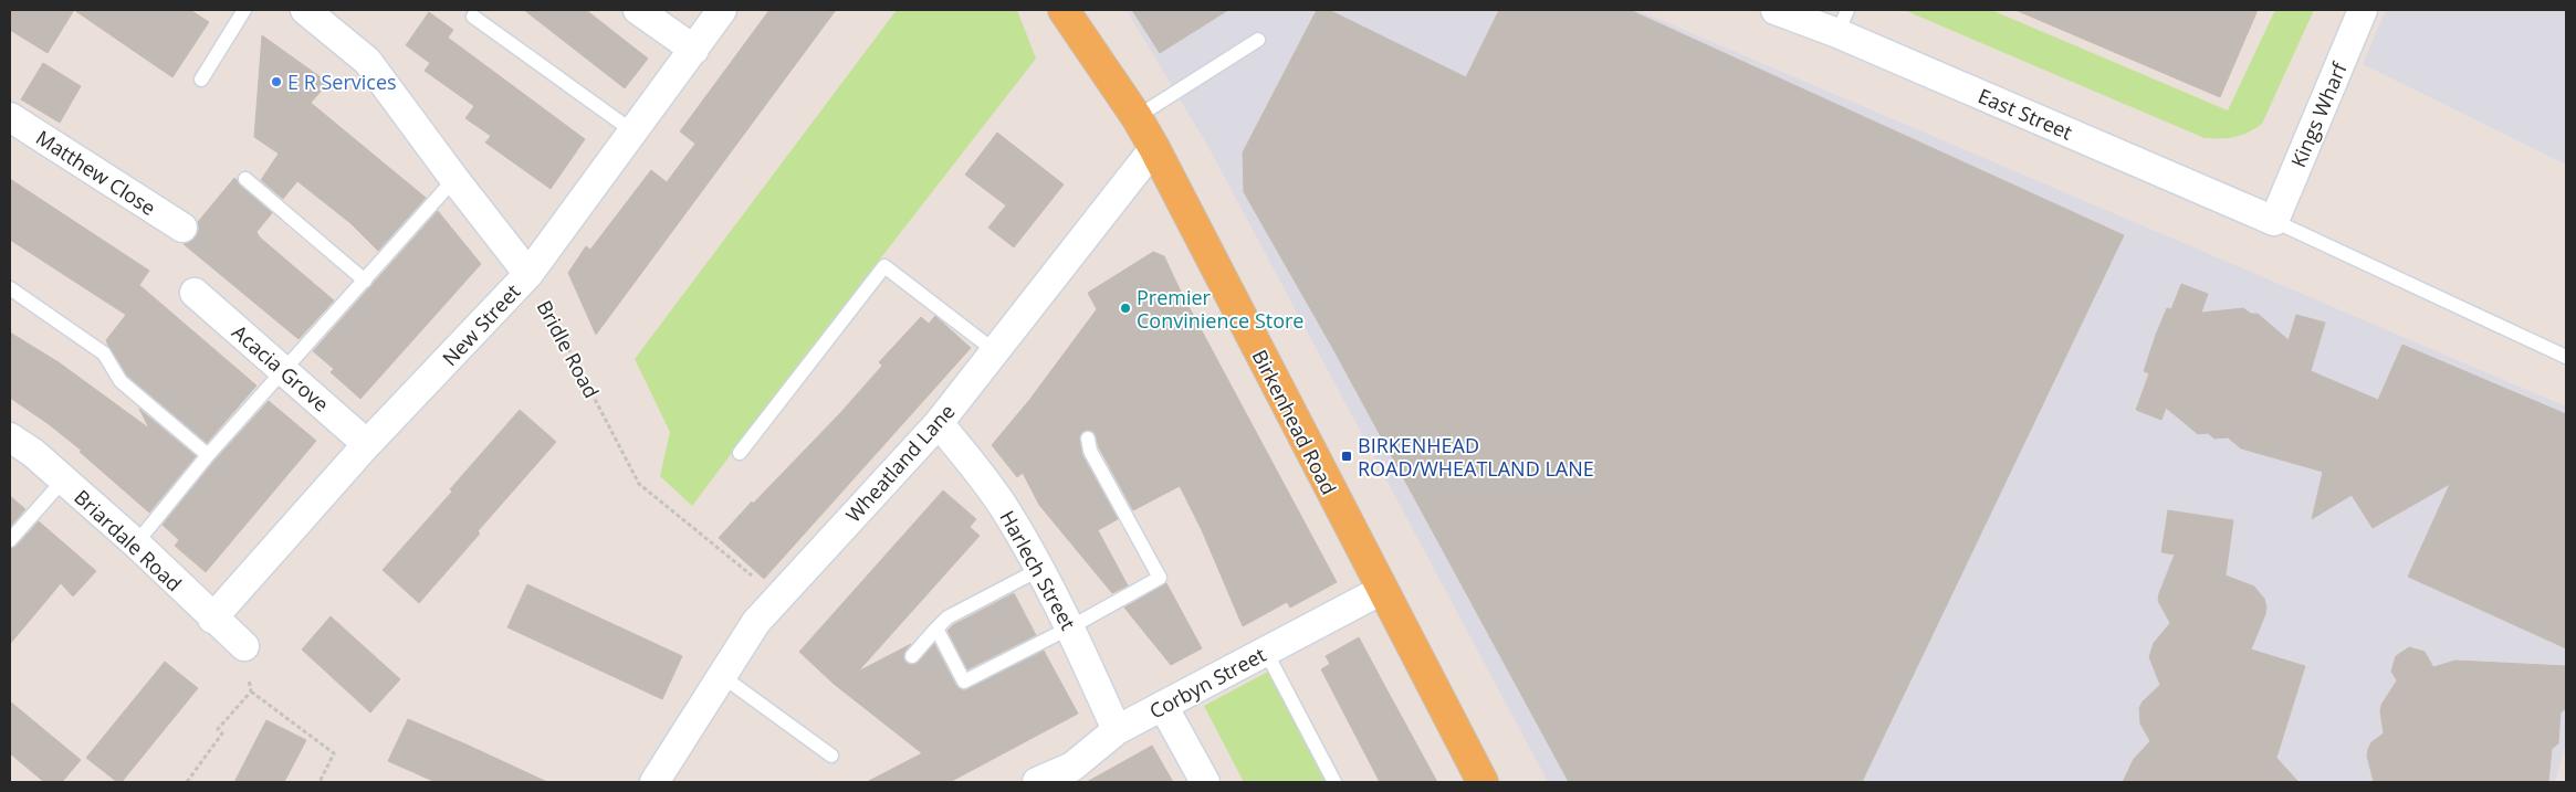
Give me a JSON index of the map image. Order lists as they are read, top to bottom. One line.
{"streets":{"main road":["Birkenhead Road"],"street":["East Street","Kings Wharf","Matthew Close","New Street","Acacia Grove","Wheatland Lane","Briardale Road","Harlech Street","Corbyn Street"],"path":["Bridle Road"]},"crossings":[["East Street","Kings Wharf"],["New Street","Bridle Road"],["New Street","Acacia Grove"],["New Street","Briardale Road"],["Bridle Road","Wheatland Lane"],["Birkenhead Road","Wheatland Lane"],["Birkenhead Road","Corbyn Street"],["Wheatland Lane","Harlech Street"],["Harlech Street","Corbyn Street"]],"places":{"other":["E R Services","Premier Convinience Store"],"transit":["BIRKENHEAD ROAD/WHEATLAND LANE"]}}
